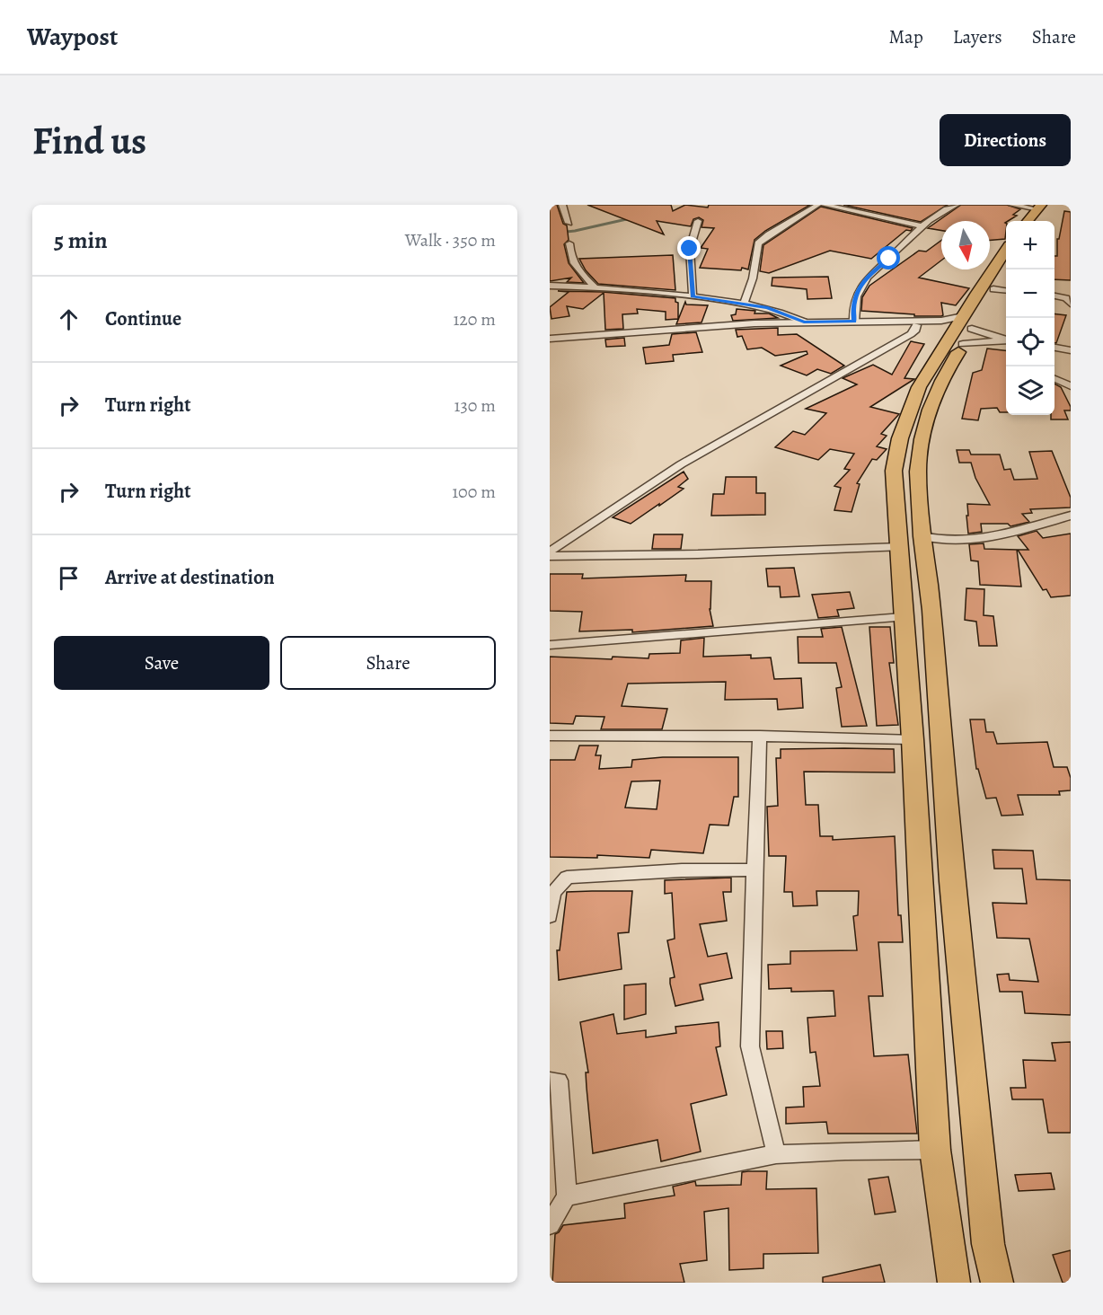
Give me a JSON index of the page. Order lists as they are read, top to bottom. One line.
{"north":"bottom","page":{"header":"Waypost","nav":["Map","Layers","Share"],"buttons":["Directions",["Save","Share"]],"title":"Find us","heading":["5 min","Walk · 350 m"],"map_buttons":["+","−"],"list":[["Continue","120 m"],["Turn right","130 m"],["Turn right","100 m"],"Arrive at destination"]}}
